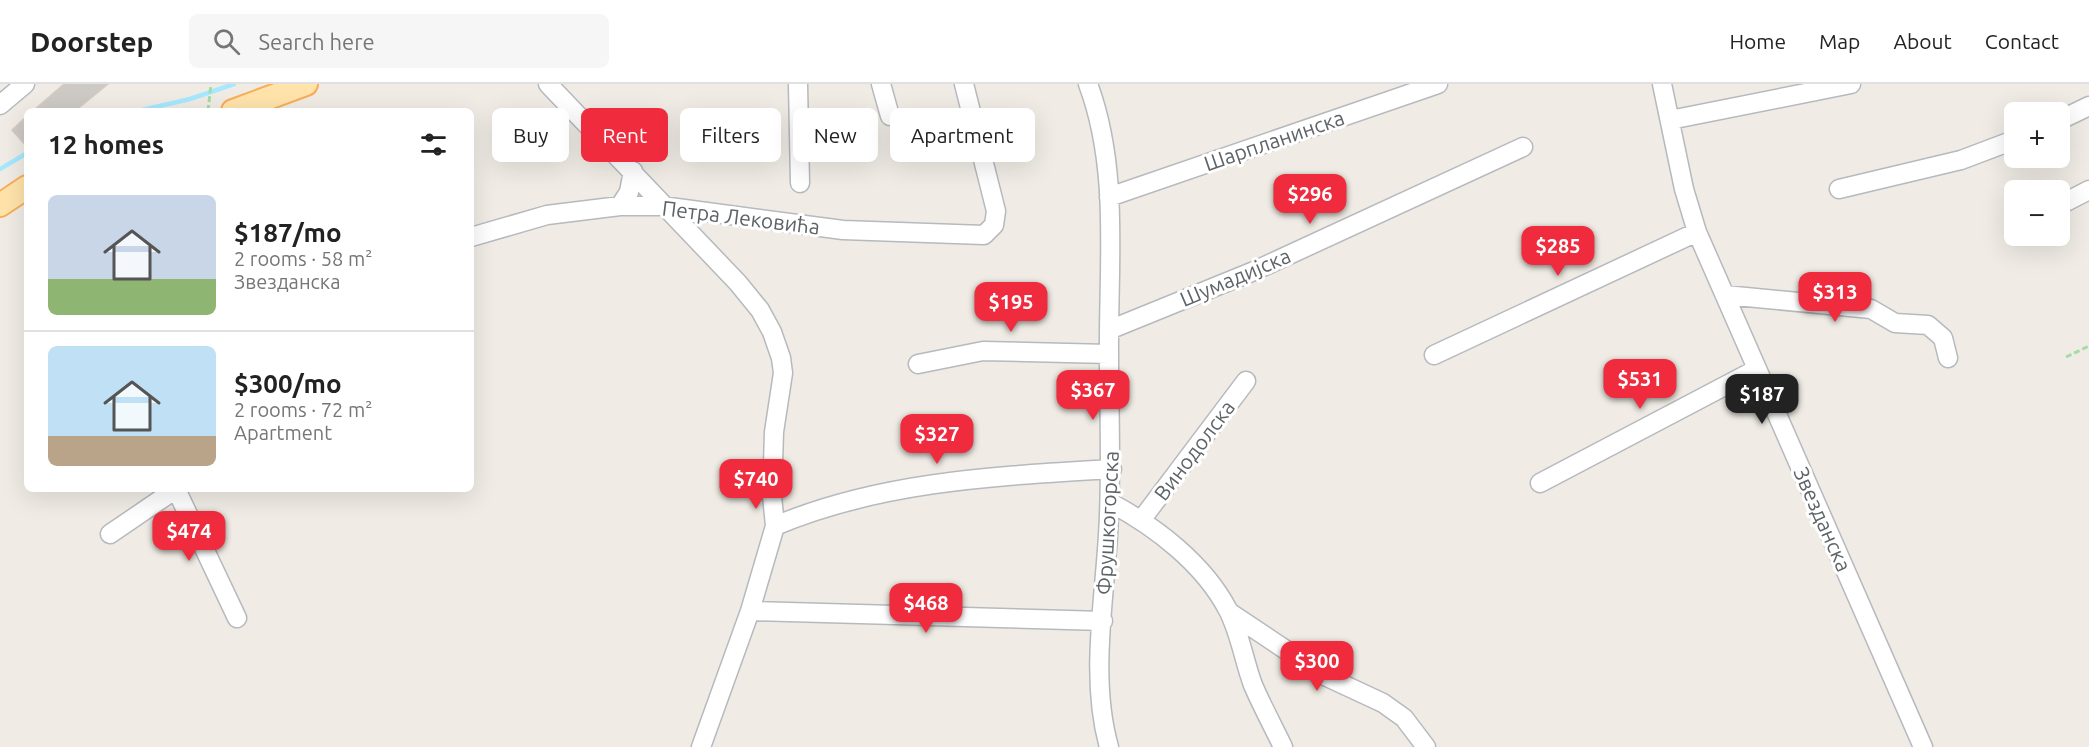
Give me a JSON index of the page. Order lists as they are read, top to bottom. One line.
{"streets":{"street":["Шарпланинска","Петра Лековића","Шумадијска","Винодолска","Звезданска","Фрушкогорска"]},"crossings":[["Шарпланинска","Фрушкогорска"],["Шумадијска","Фрушкогорска"]],"page":{"header":"Doorstep","search":"Search here","nav":["Home","Map","About","Contact"],"map_buttons":["+","−"],"chip":["Buy","Rent","Filters","New","Apartment"],"heading":"12 homes","price":["$296","$285","$313","$195","$531","$367","$187","$327","$740","$474","$468","$300"],"list":[{"name":"$187/mo","note":"2 rooms · 58 m² · Звезданска"},{"name":"$300/mo","note":"2 rooms · 72 m² · Apartment"}]}}
